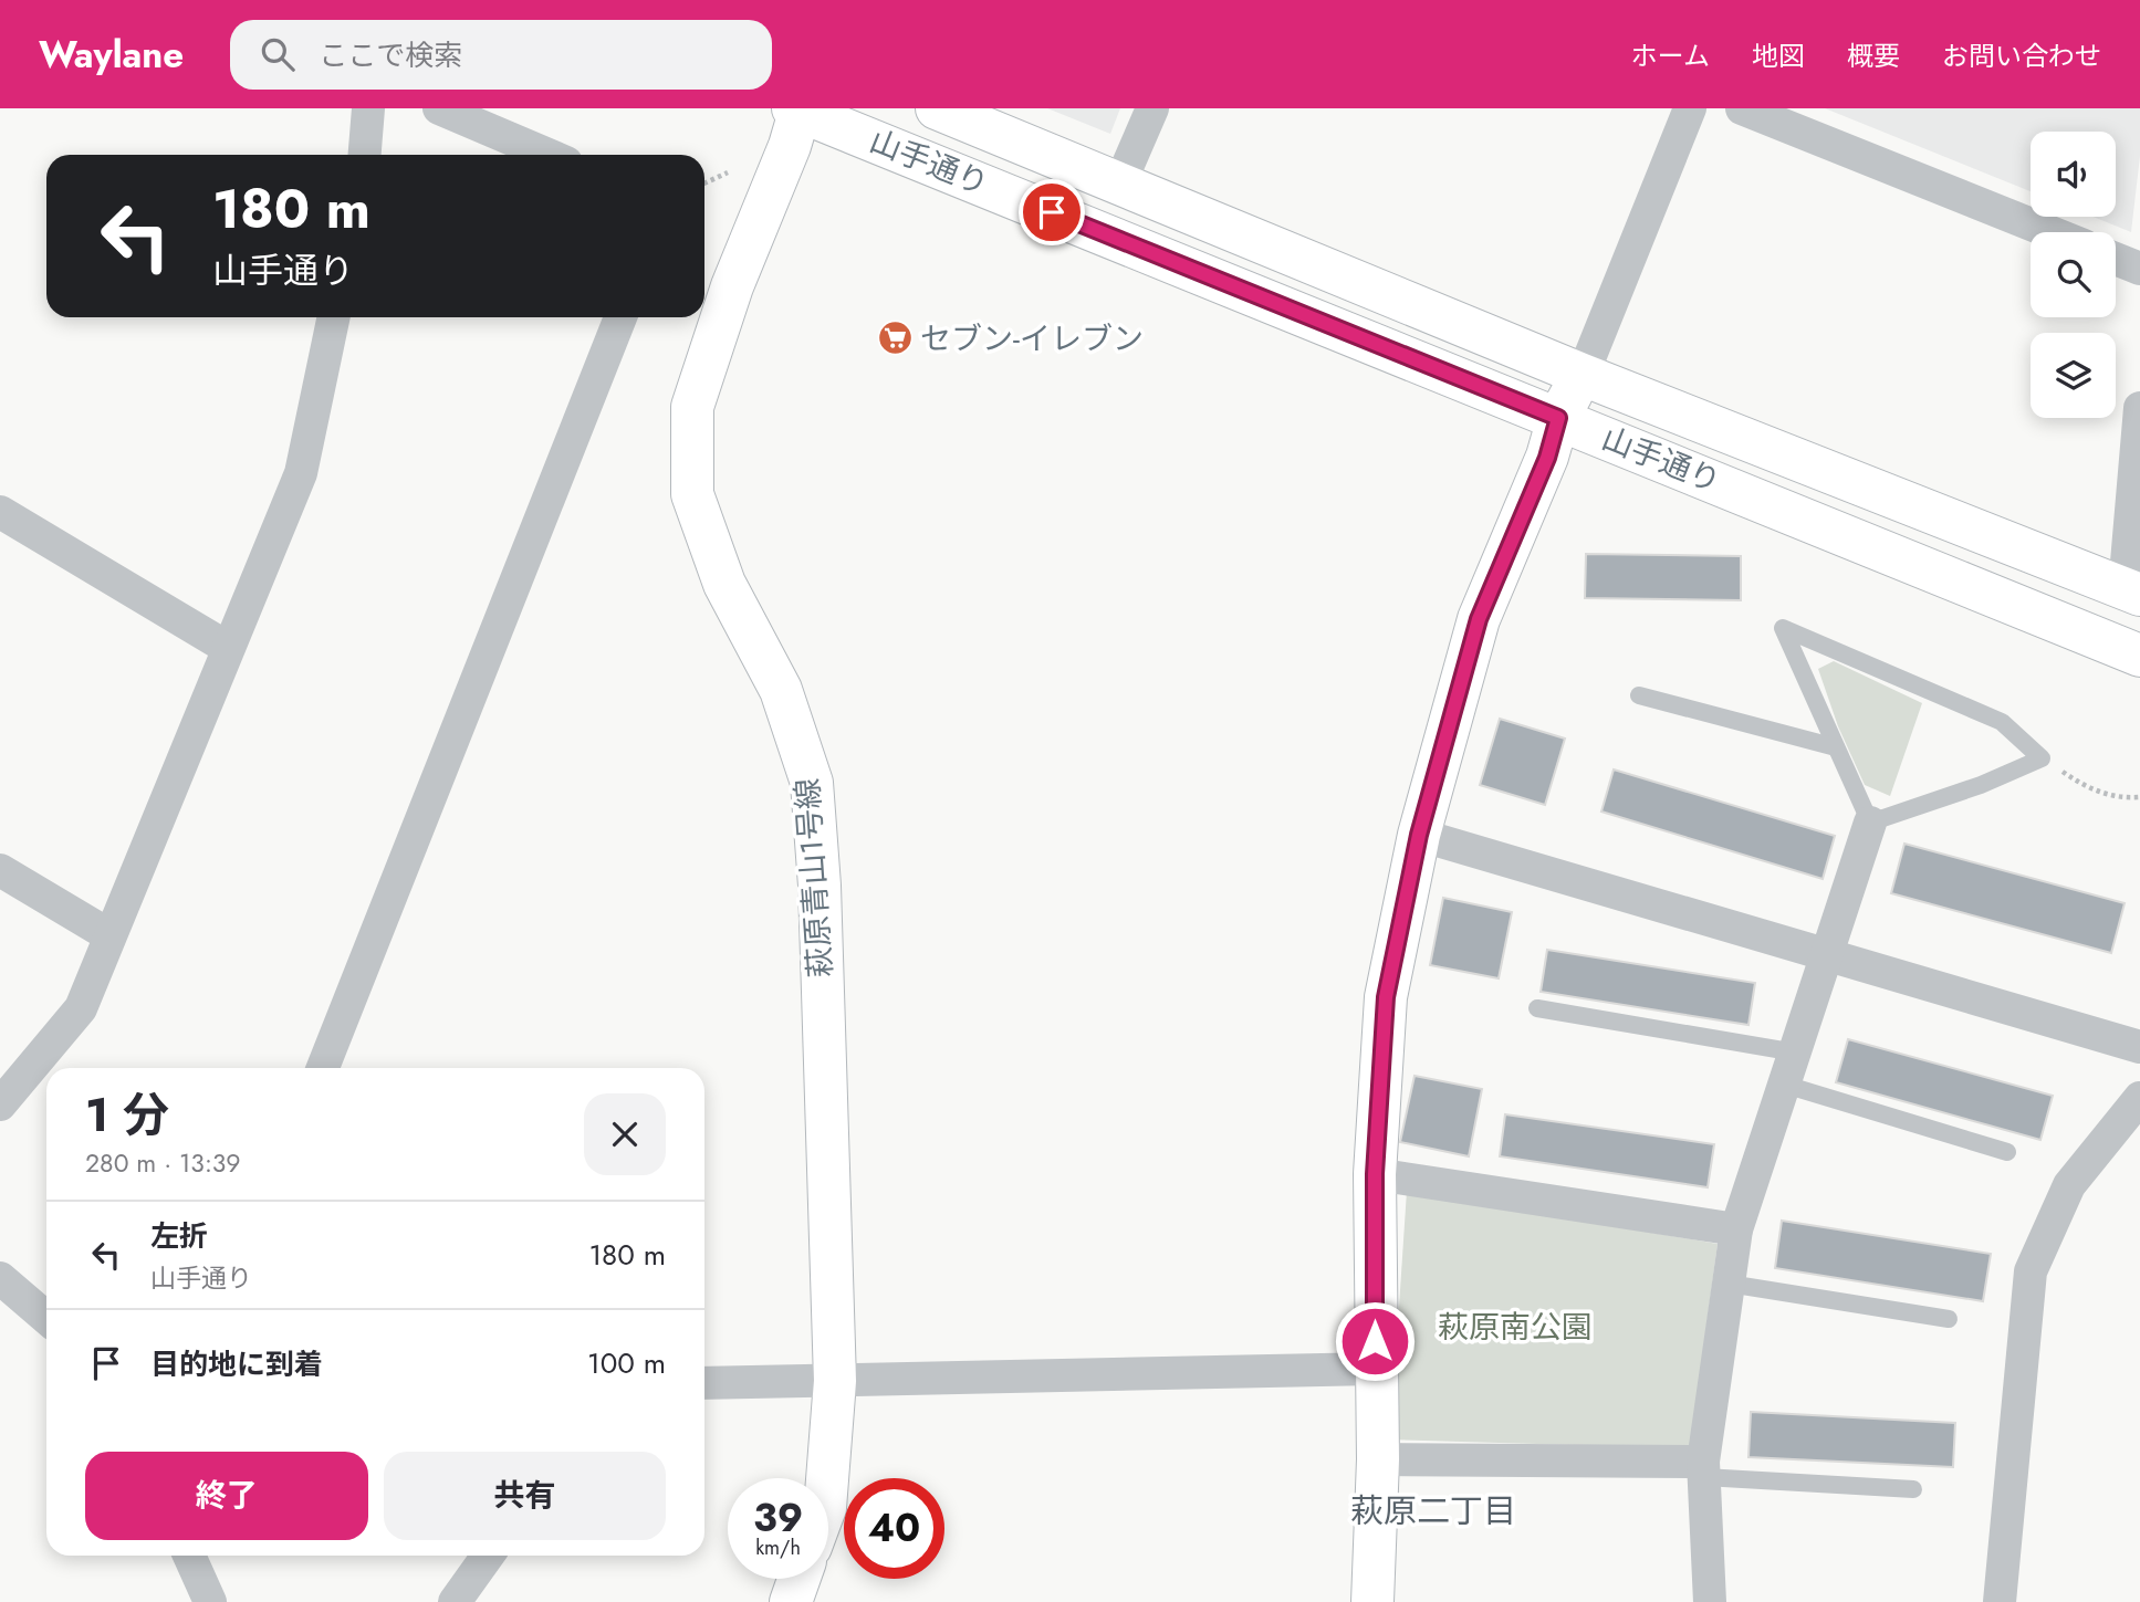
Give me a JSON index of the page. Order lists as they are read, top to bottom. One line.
{"streets":{"street":["山手通り","萩原青山1号線"]},"crossings":[["山手通り","萩原青山1号線"]],"districts":["萩原二丁目"],"parks":["萩原南公園"],"places":{"supermarket":["セブン-イレブン"]},"page":{"header":"Waylane","search":"ここで検索","nav":["ホーム","地図","概要","お問い合わせ"],"turn":["180 m","山手通り"],"heading":["1 分","280 m · 13:39"],"list":[{"name":"左折","note":"山手通り","value":"180 m"},{"name":"目的地に到着","value":"100 m"}],"buttons":["終了","共有"],"speed":"39 km/h","limit":"40"}}
